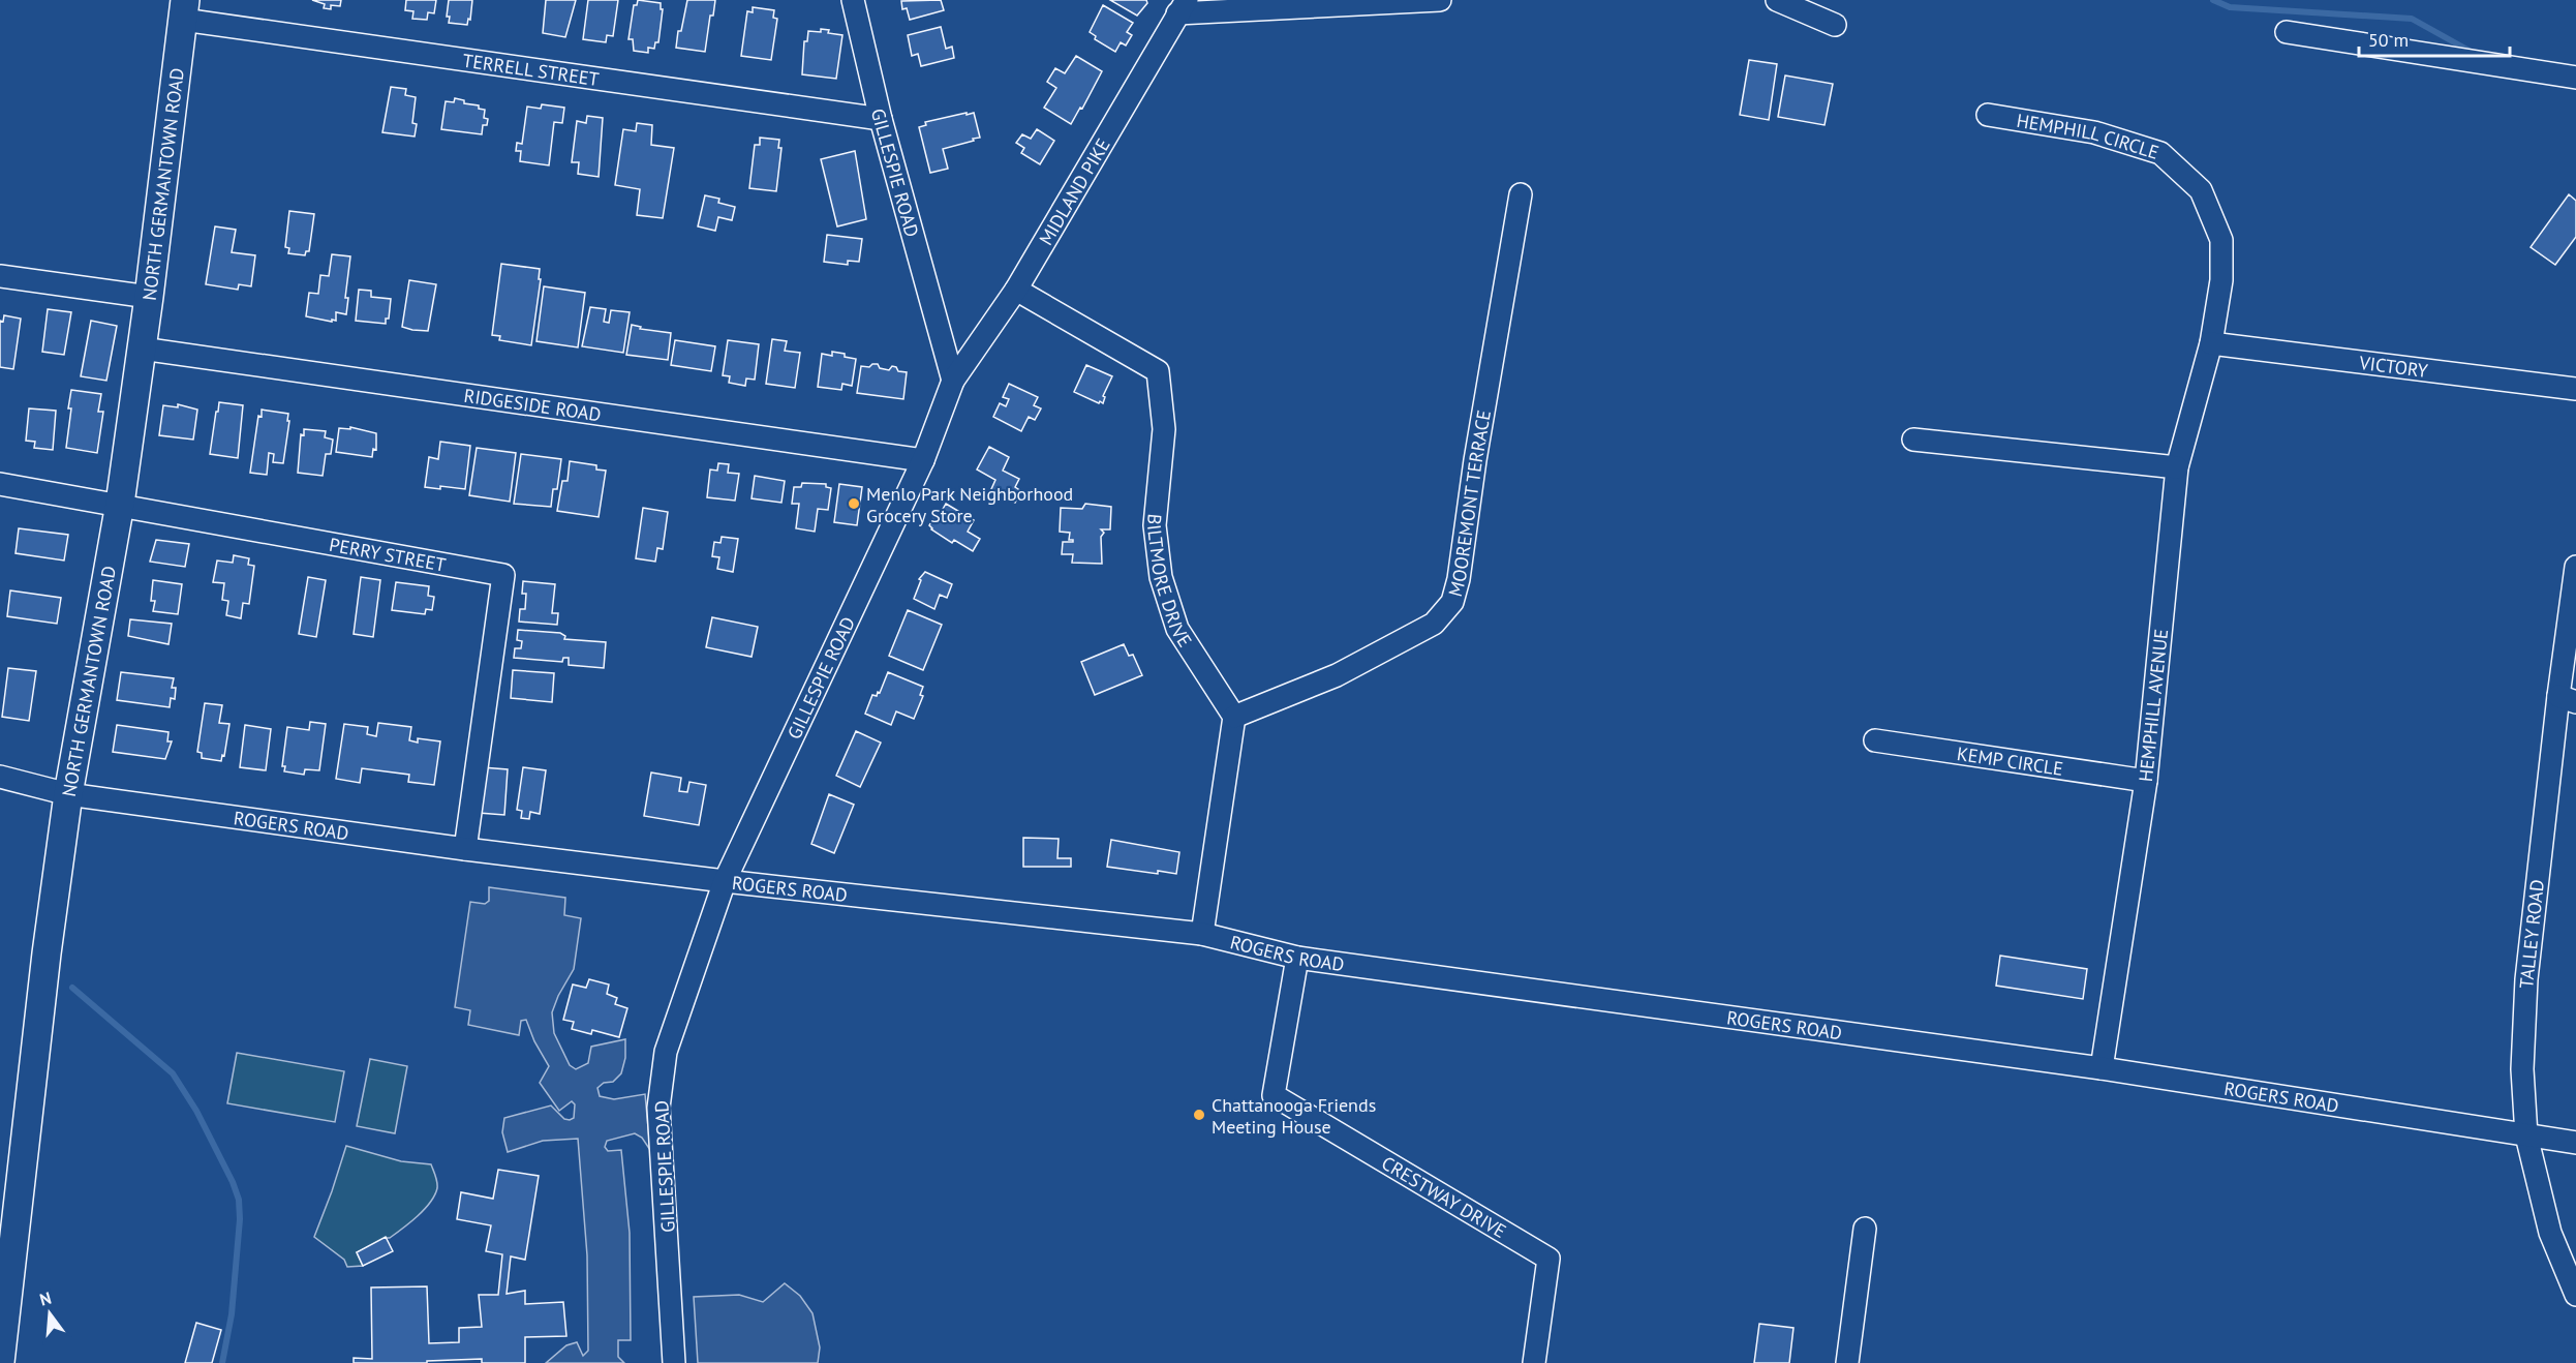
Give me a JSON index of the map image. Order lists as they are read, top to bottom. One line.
{"streets":{"main road":["NORTH GERMANTOWN ROAD"],"street":["TERRELL STREET","HEMPHILL CIRCLE","GILLESPIE ROAD","MIDLAND PIKE","VICTORY","RIDGESIDE ROAD","MOOREMONT TERRACE","PERRY STREET","BILTMORE DRIVE","HEMPHILL AVENUE","KEMP CIRCLE","ROGERS ROAD","TALLEY ROAD","CRESTWAY DRIVE"]},"crossings":[["TERRELL STREET","GILLESPIE ROAD"],["TERRELL STREET","NORTH GERMANTOWN ROAD"],["HEMPHILL CIRCLE","VICTORY"],["HEMPHILL CIRCLE","HEMPHILL AVENUE"],["GILLESPIE ROAD","MIDLAND PIKE"],["GILLESPIE ROAD","RIDGESIDE ROAD"],["GILLESPIE ROAD","ROGERS ROAD"],["NORTH GERMANTOWN ROAD","RIDGESIDE ROAD"],["NORTH GERMANTOWN ROAD","PERRY STREET"],["NORTH GERMANTOWN ROAD","ROGERS ROAD"],["MIDLAND PIKE","BILTMORE DRIVE"],["VICTORY","HEMPHILL AVENUE"],["MOOREMONT TERRACE","BILTMORE DRIVE"],["PERRY STREET","ROGERS ROAD"],["HEMPHILL AVENUE","KEMP CIRCLE"],["HEMPHILL AVENUE","ROGERS ROAD"],["ROGERS ROAD","TALLEY ROAD"],["ROGERS ROAD","CRESTWAY DRIVE"]],"places":["Menlo Park Neighborhood Grocery Store","Chattanooga Friends Meeting House"],"scale_bar":"50 m","north":"top"}
